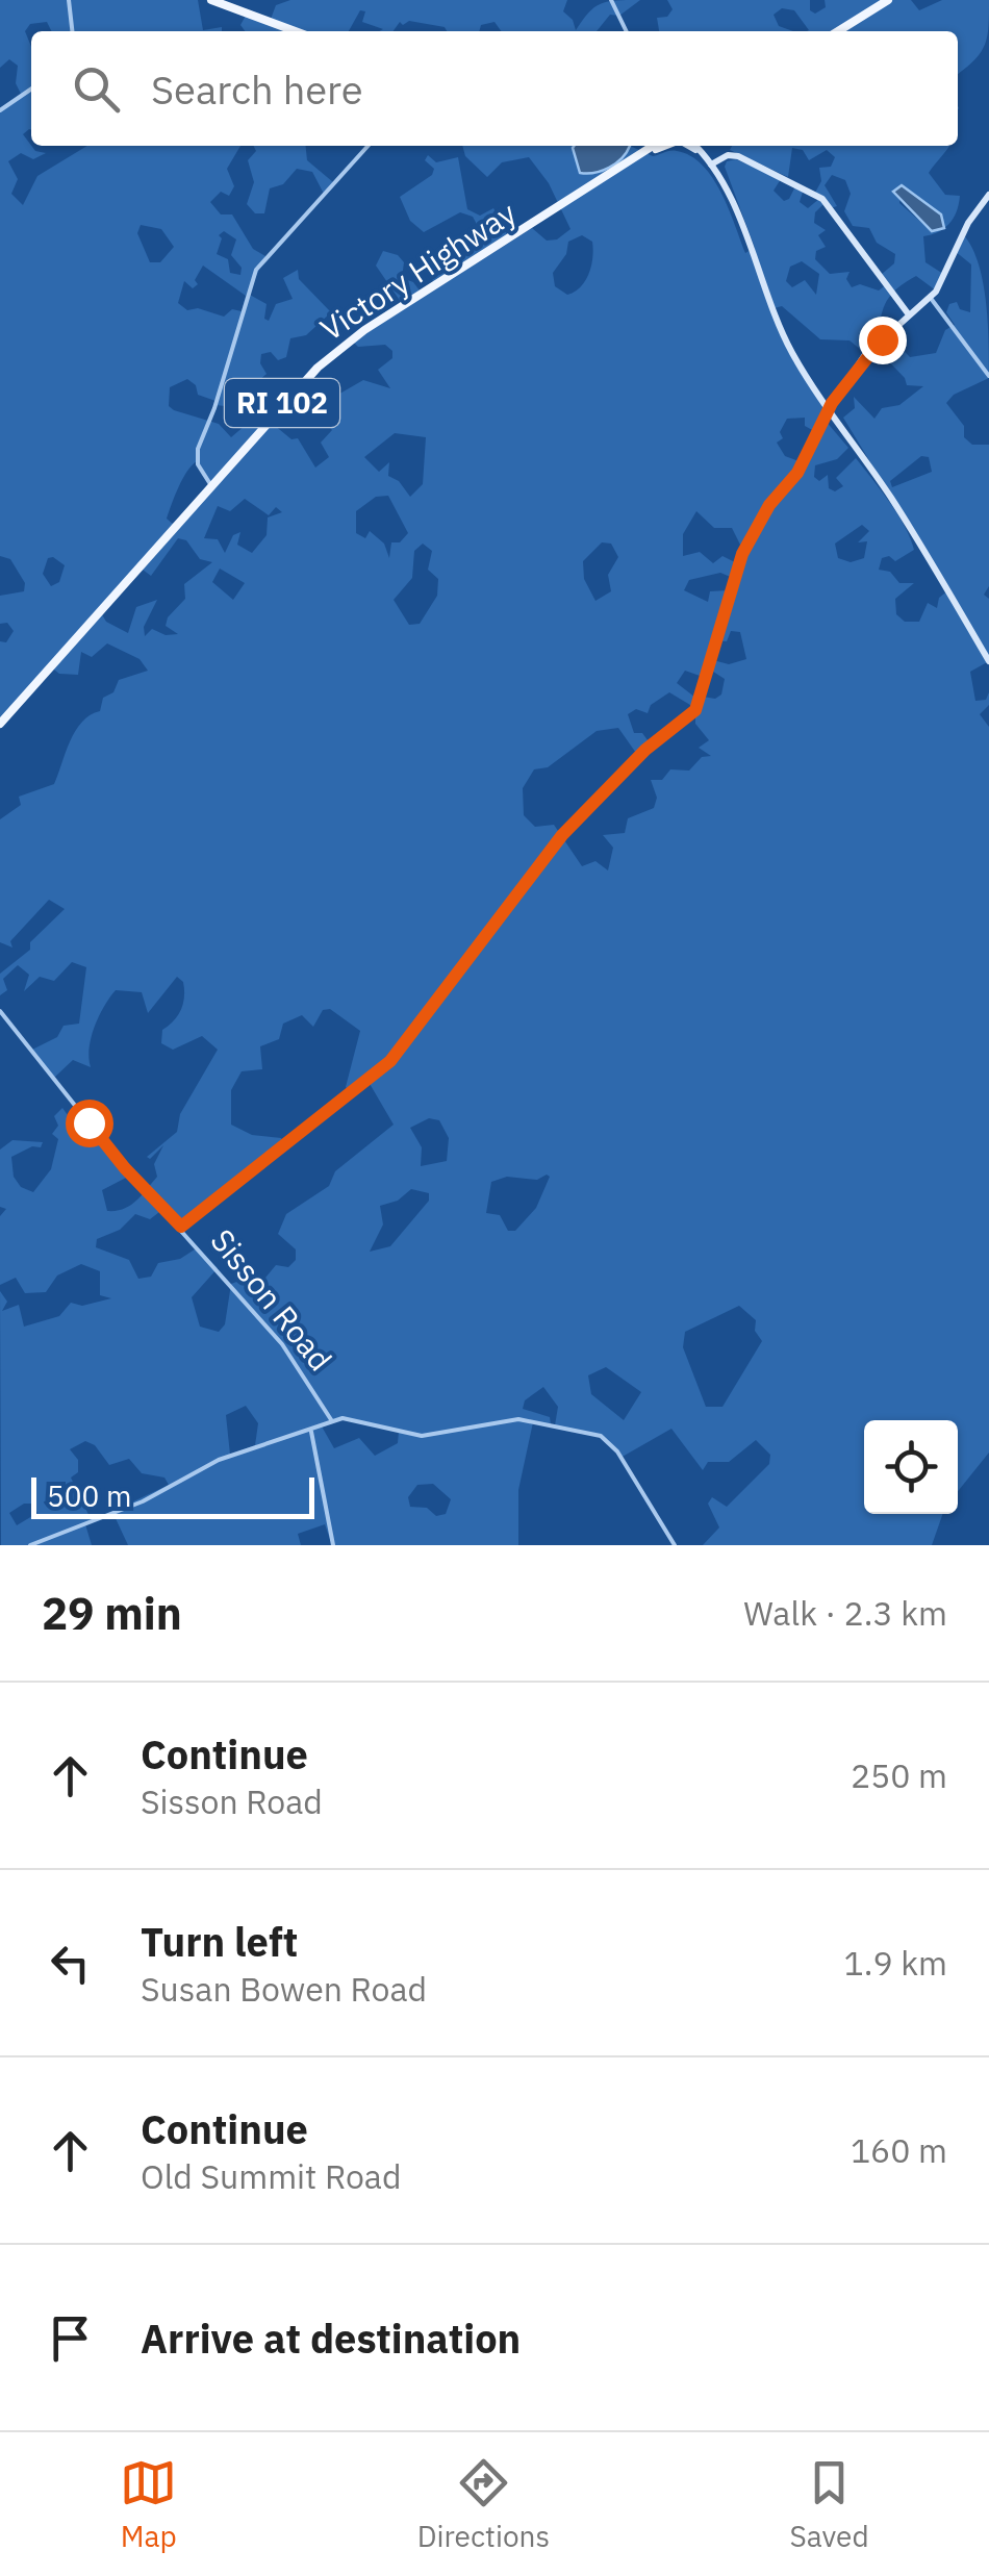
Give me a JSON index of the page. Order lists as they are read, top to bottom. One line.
{"streets":{"main road":["Victory Highway","RI 102"],"street":["Sisson Road"]},"scale_bar":"500 m","page":{"search":"Search here","scale":"500 m","heading":["29 min","Walk · 2.3 km"],"list":[["Continue","Sisson Road","250 m"],["Turn left","Susan Bowen Road","1.9 km"],["Continue","Old Summit Road","160 m"],"Arrive at destination"],"nav":["Map","Directions","Saved"]}}
